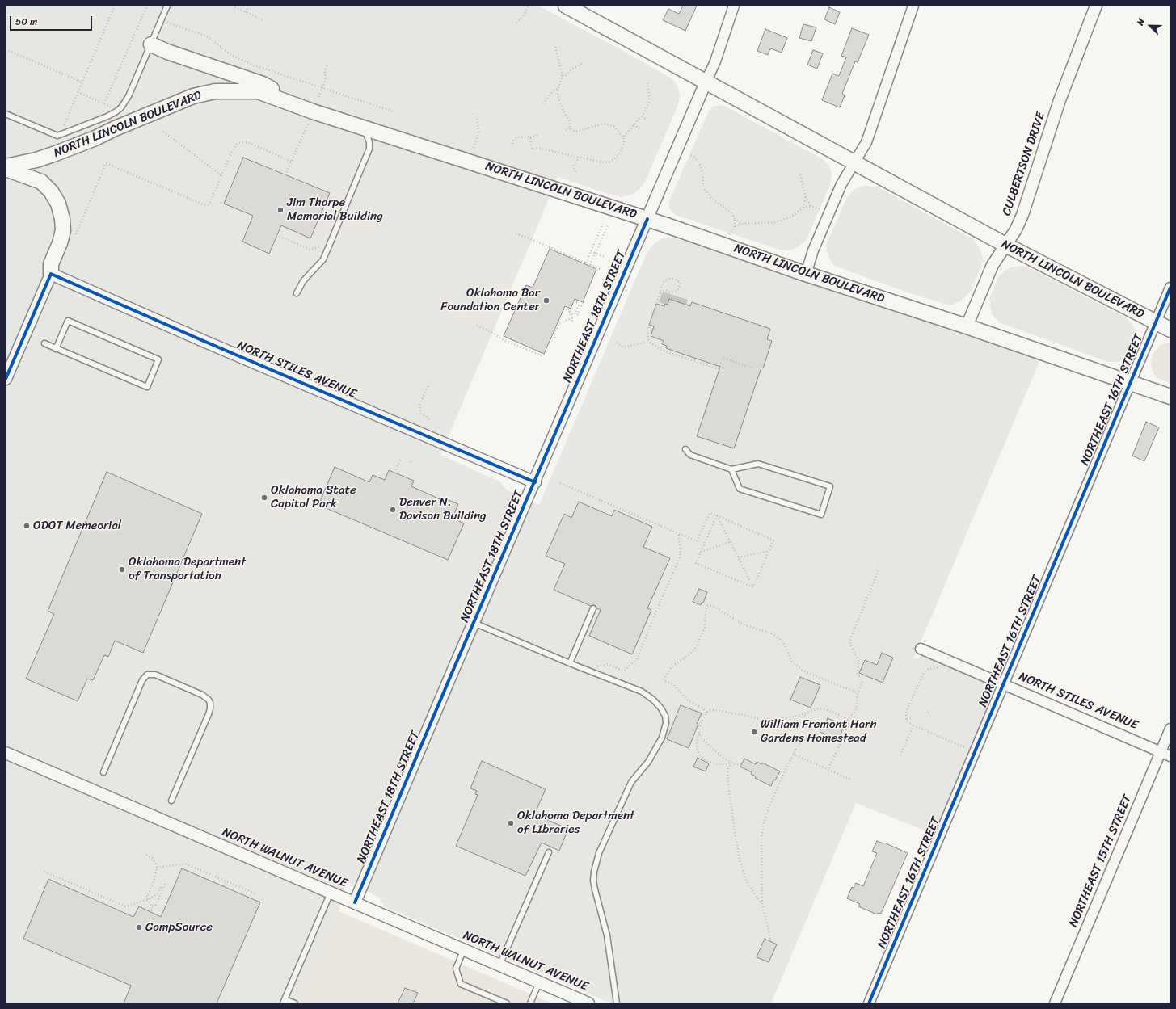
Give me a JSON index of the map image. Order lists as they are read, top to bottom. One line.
{"streets":{"main road":["NORTH LINCOLN BOULEVARD"],"street":["CULBERTSON DRIVE","NORTHEAST 18TH STREET","NORTH STILES AVENUE","NORTHEAST 16TH STREET","NORTH WALNUT AVENUE","NORTHEAST 15TH STREET"]},"crossings":[["NORTH LINCOLN BOULEVARD","CULBERTSON DRIVE"],["NORTH LINCOLN BOULEVARD","NORTHEAST 18TH STREET"],["NORTH LINCOLN BOULEVARD","NORTHEAST 16TH STREET"],["NORTHEAST 18TH STREET","NORTH STILES AVENUE"],["NORTHEAST 18TH STREET","NORTH WALNUT AVENUE"],["NORTH STILES AVENUE","NORTHEAST 16TH STREET"],["NORTH STILES AVENUE","NORTHEAST 15TH STREET"]],"places":["Jim Thorpe Memorial Building","Oklahoma Bar Foundation Center","Oklahoma State Capitol Park","Denver N. Davison Building","ODOT Memeorial","Oklahoma Department of Transportation","William Fremont Harn Gardens Homestead","Oklahoma Department of LIbraries","CompSource"],"scale_bar":"50 m","north":"top left"}
